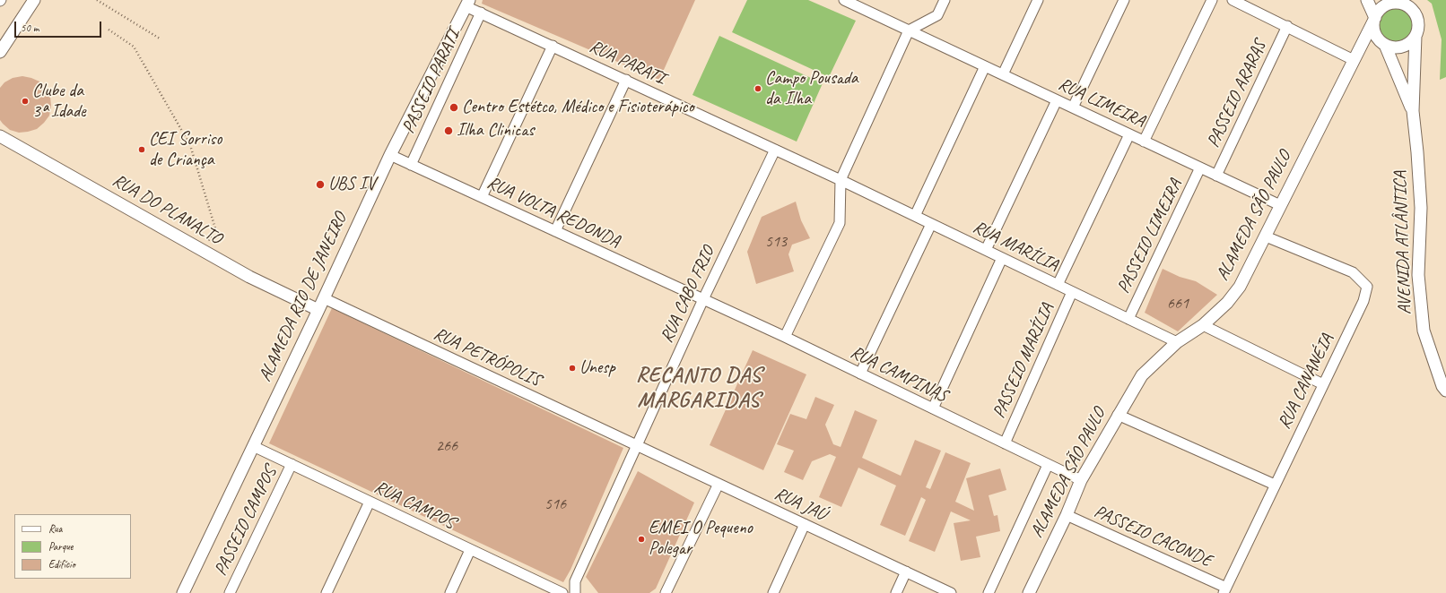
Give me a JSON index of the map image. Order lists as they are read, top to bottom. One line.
{"streets":{"street":["RUA PARATI","PASSEIO PARATI","PASSEIO ARARAS","RUA LIMEIRA","RUA DO PLANALTO","RUA VOLTA REDONDA","ALAMEDA SÃO PAULO","PASSEIO LIMEIRA","AVENIDA ATLÂNTICA","RUA MARÍLIA","RUA CABO FRIO","ALAMEDA RIO DE JANEIRO","RUA PETRÓPOLIS","PASSEIO MARÍLIA","RUA CAMPINAS","RUA CANANÉIA","RUA JAÚ","RUA CAMPOS","PASSEIO CAMPOS","PASSEIO CACONDE"]},"crossings":[["RUA PARATI","PASSEIO PARATI"],["RUA PARATI","RUA MARÍLIA"],["RUA PARATI","RUA CABO FRIO"],["RUA PARATI","ALAMEDA RIO DE JANEIRO"],["PASSEIO PARATI","RUA VOLTA REDONDA"],["PASSEIO ARARAS","RUA LIMEIRA"],["RUA LIMEIRA","ALAMEDA SÃO PAULO"],["RUA LIMEIRA","PASSEIO LIMEIRA"],["RUA DO PLANALTO","ALAMEDA RIO DE JANEIRO"],["RUA VOLTA REDONDA","RUA CABO FRIO"],["RUA VOLTA REDONDA","ALAMEDA RIO DE JANEIRO"],["RUA VOLTA REDONDA","RUA CAMPINAS"],["ALAMEDA SÃO PAULO","RUA MARÍLIA"],["ALAMEDA SÃO PAULO","RUA CAMPINAS"],["ALAMEDA SÃO PAULO","RUA CANANÉIA"],["ALAMEDA SÃO PAULO","PASSEIO CACONDE"],["PASSEIO LIMEIRA","RUA MARÍLIA"],["RUA MARÍLIA","PASSEIO MARÍLIA"],["RUA CABO FRIO","RUA PETRÓPOLIS"],["RUA CABO FRIO","RUA CAMPINAS"],["RUA CABO FRIO","RUA JAÚ"],["ALAMEDA RIO DE JANEIRO","RUA PETRÓPOLIS"],["ALAMEDA RIO DE JANEIRO","RUA CAMPOS"],["RUA PETRÓPOLIS","RUA JAÚ"],["PASSEIO MARÍLIA","RUA CAMPINAS"],["RUA CANANÉIA","PASSEIO CACONDE"],["RUA CAMPOS","PASSEIO CAMPOS"]],"districts":["RECANTO DAS MARGARIDAS"],"places":["Campo Pousada da Ilha","Clube da 3ª Idade","Centro Estétco, Médico e Fisioterápico","Ilha Clinicas","CEI Sorriso de Criança","UBS IV","Unesp","EMEI O Pequeno Polegar"],"house_numbers":["513","661","266","516"],"legend":["Rua","Parque","Edifício"],"scale_bar":"50 m"}
